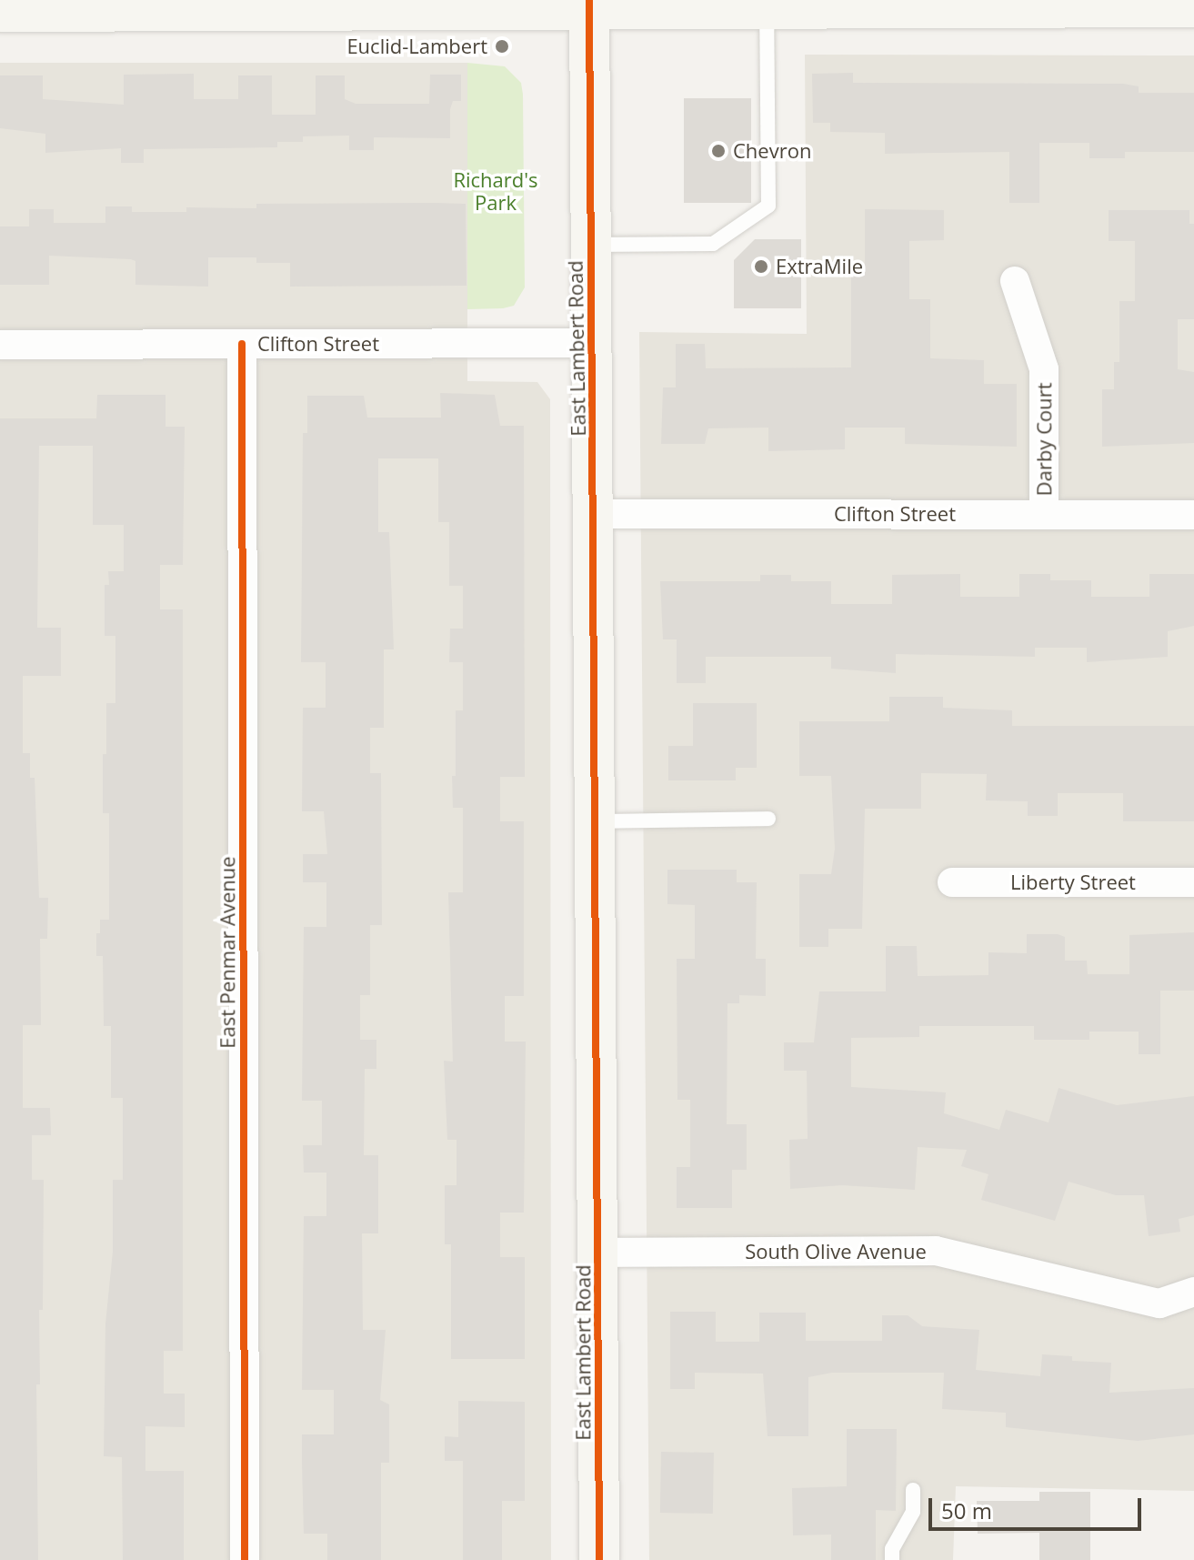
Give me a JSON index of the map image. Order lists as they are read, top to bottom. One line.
{"streets":{"main road":["East Lambert Road"],"street":["Clifton Street","Darby Court","Liberty Street","East Penmar Avenue","South Olive Avenue"]},"crossings":[["Clifton Street","East Lambert Road"],["Clifton Street","Darby Court"],["Clifton Street","East Penmar Avenue"],["East Lambert Road","South Olive Avenue"]],"parks":["Richard's Park"],"places":["Euclid-Lambert","Chevron","ExtraMile"],"scale_bar":"50 m"}
